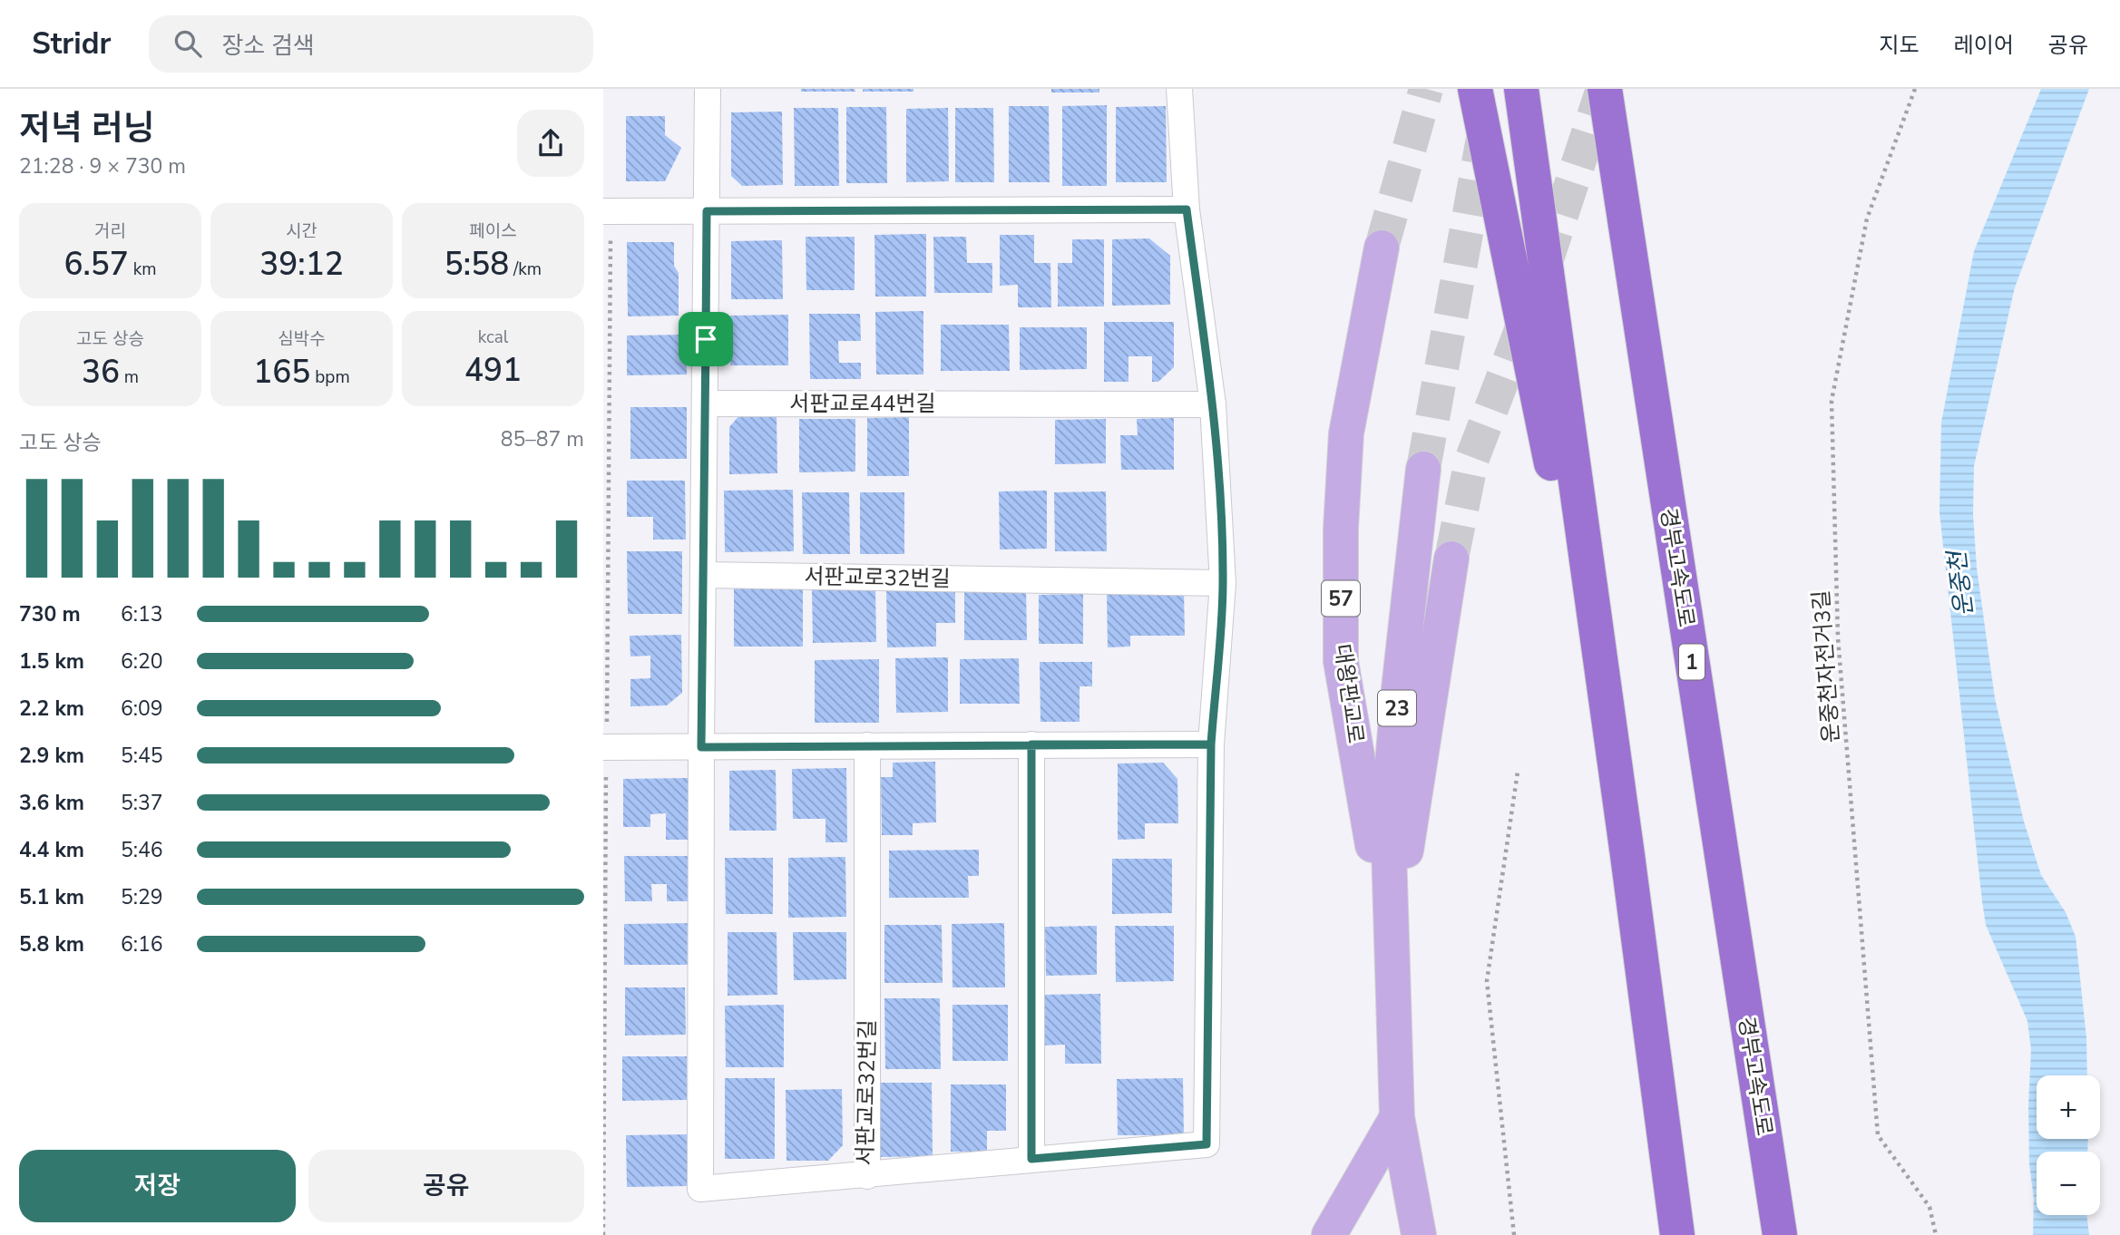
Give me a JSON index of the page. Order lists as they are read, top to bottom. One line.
{"streets":{"highway":["경부고속도로","1"],"main road":["57","대왕판교로","23"],"street":["서판교로44번길","서판교로32번길"],"path":["운중천자전거3길"]},"water":["운중천"],"page":{"header":"Stridr","search":"장소 검색","nav":["지도","레이어","공유"],"heading":["저녁 러닝","21:28 · 9 × 730 m"],"stats":[["거리","6.57 km"],["시간","39:12"],["페이스","5:58 /km"],["고도 상승","36 m"],["심박수","165 bpm"],["kcal","491"]],"chart":["고도 상승","85–87 m"],"list":[{"name":"730 m","note":"6:13"},{"name":"1.5 km","note":"6:20"},{"name":"2.2 km","note":"6:09"},{"name":"2.9 km","note":"5:45"},{"name":"3.6 km","note":"5:37"},{"name":"4.4 km","note":"5:46"},{"name":"5.1 km","note":"5:29"},{"name":"5.8 km","note":"6:16"}],"map_buttons":["+","−"],"buttons":["저장","공유"]}}
